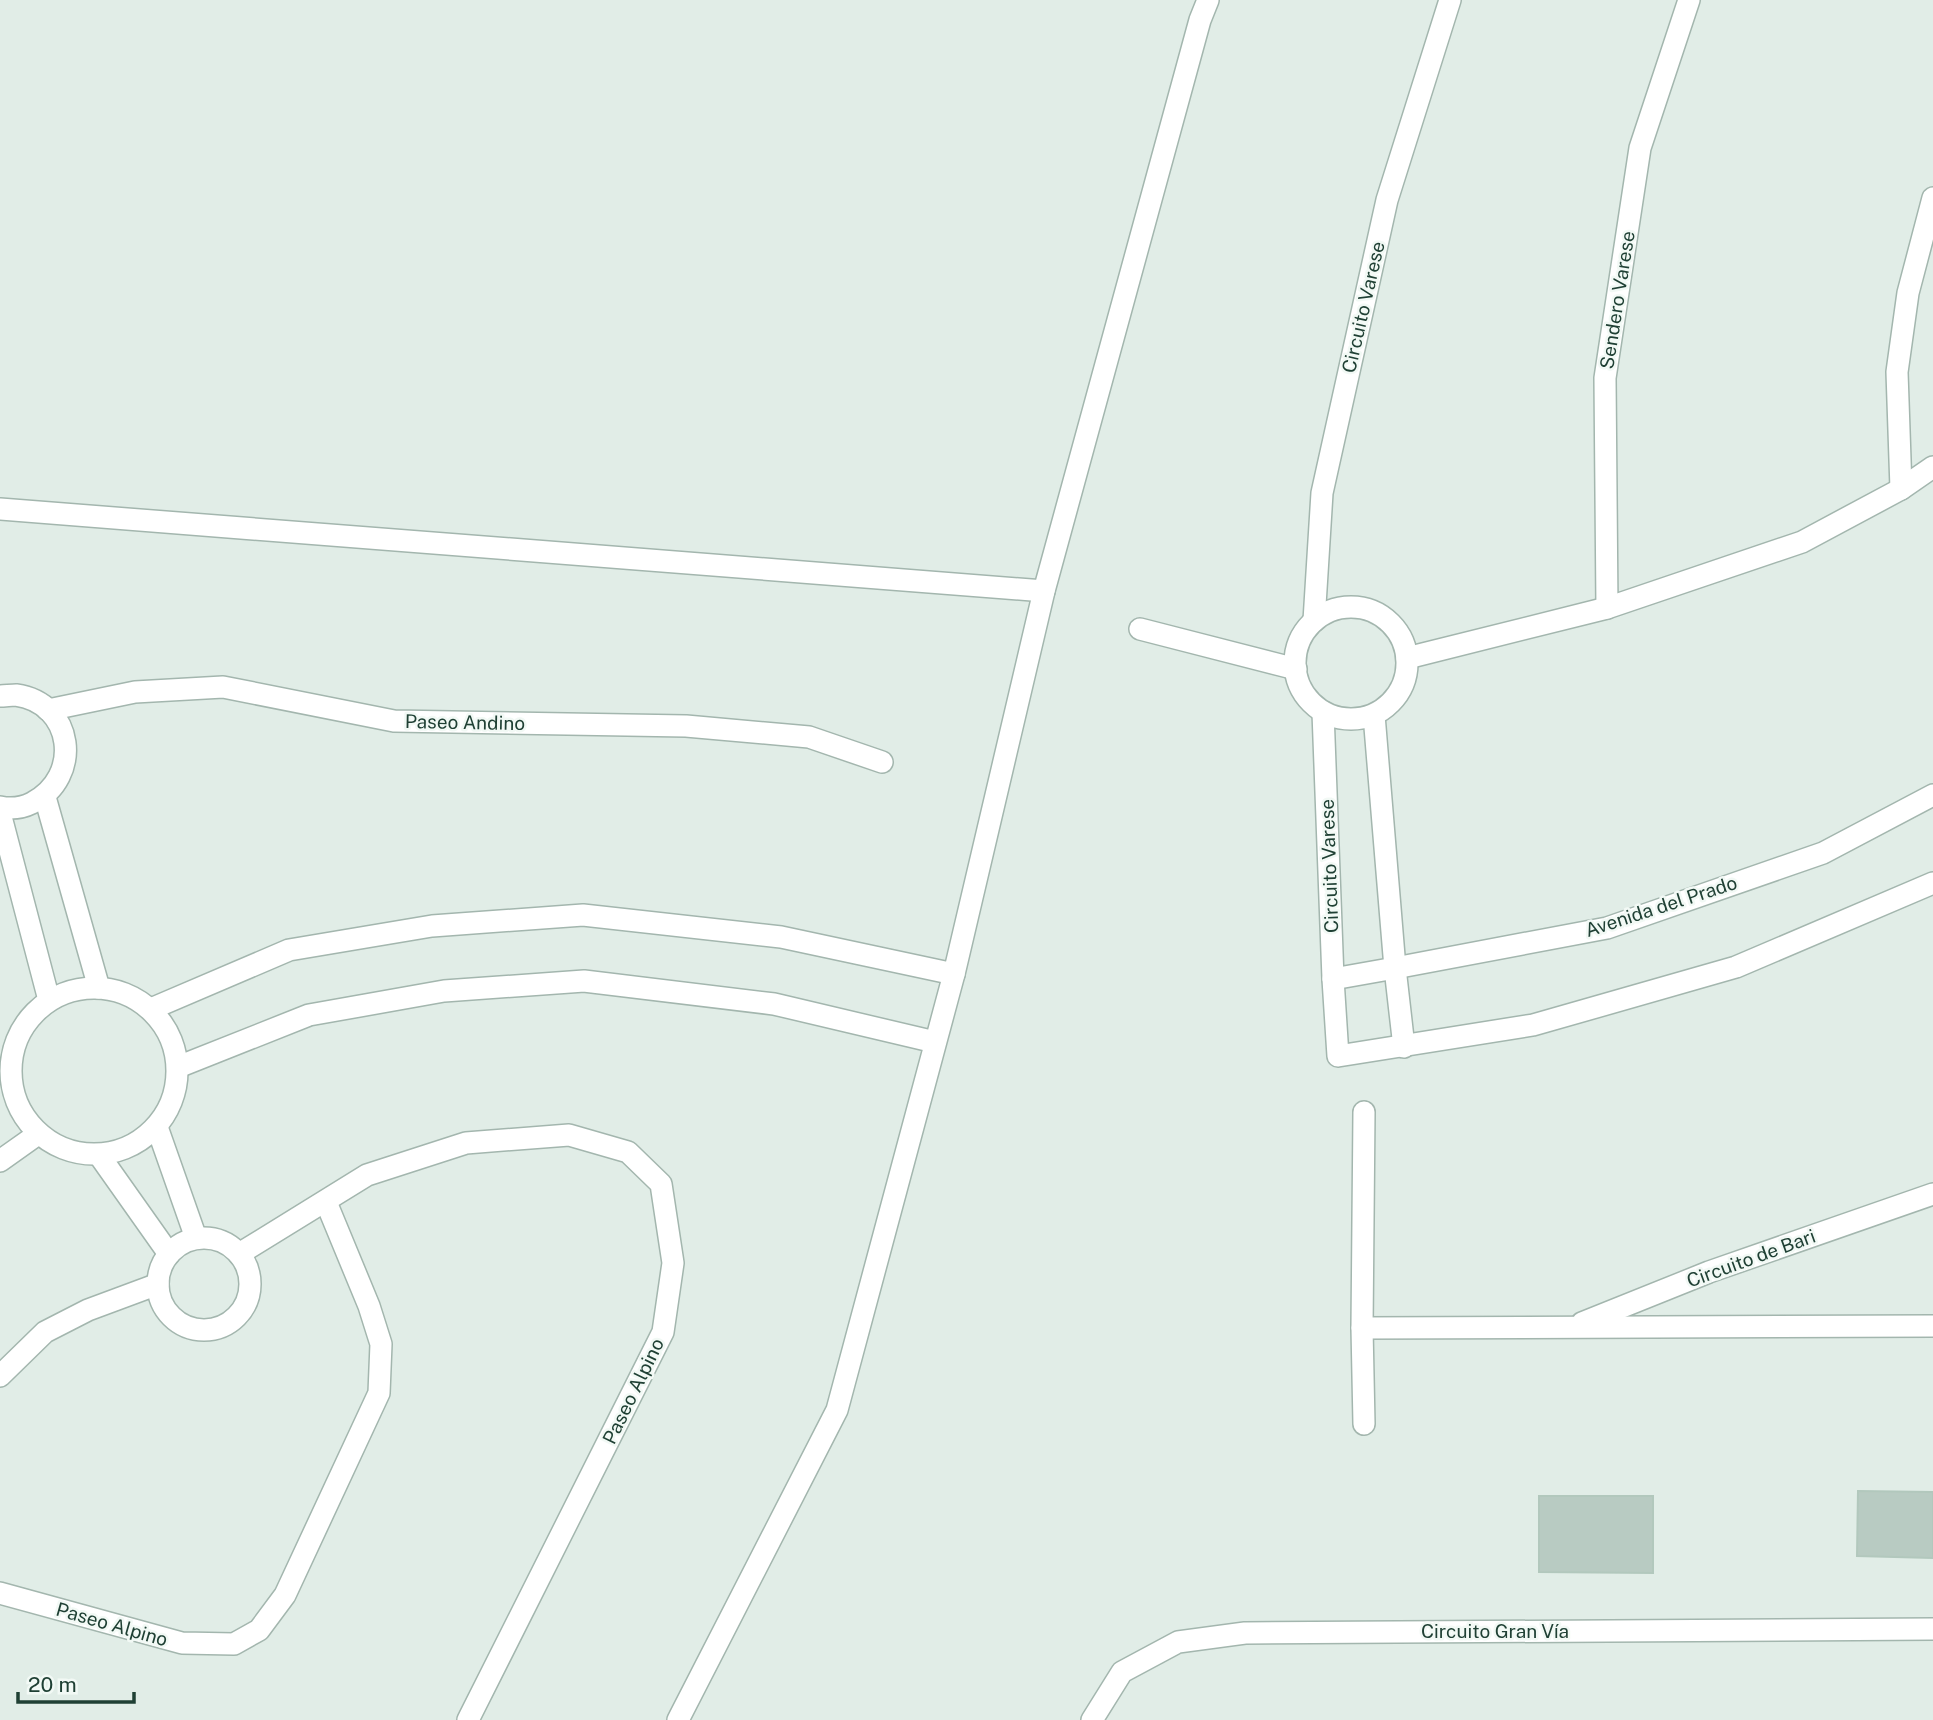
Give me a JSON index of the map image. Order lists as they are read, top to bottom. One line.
{"streets":{"street":["Sendero Varese","Circuito Varese","Paseo Andino","Avenida del Prado","Circuito de Bari","Paseo Alpino","Circuito Gran Vía"]},"crossings":[["Circuito Varese","Avenida del Prado"]],"scale_bar":"20 m"}
